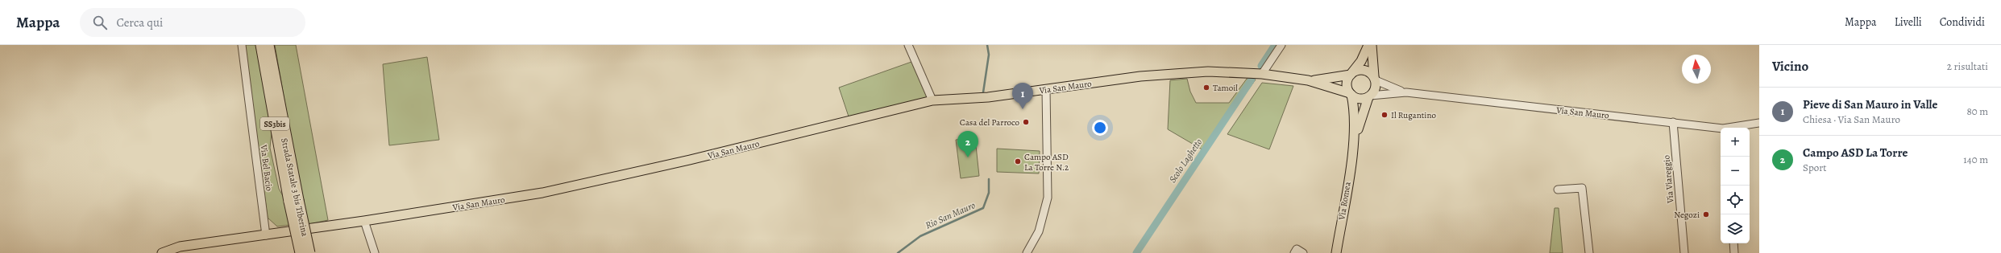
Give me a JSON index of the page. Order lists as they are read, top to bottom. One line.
{"streets":{"highway":["SS3bis","Strada Statale 3 bis Tiberina"],"main road":["Via San Mauro","Via Romea"],"street":["Via Bel Bacio","Via Viareggio"]},"crossings":[["Via San Mauro","Via Bel Bacio"],["Via San Mauro","Via Viareggio"],["Via San Mauro","Via Romea"]],"water":["Scolo Laghetto","Rio San Mauro"],"places":["Tamoil","Il Rugantino","Casa del Parroco","Campo ASD La Torre N.2","Negozi"],"north":"top","page":{"header":"Mappa","search":"Cerca qui","nav":["Mappa","Livelli","Condividi"],"heading":["Vicino","2 risultati"],"pins":["1","2"],"list":[{"mark":"1","name":"Pieve di San Mauro in Valle","note":"Chiesa · Via San Mauro","value":"80 m"},{"mark":"2","name":"Campo ASD La Torre","note":"Sport","value":"140 m"}],"map_buttons":["+","−"]}}
